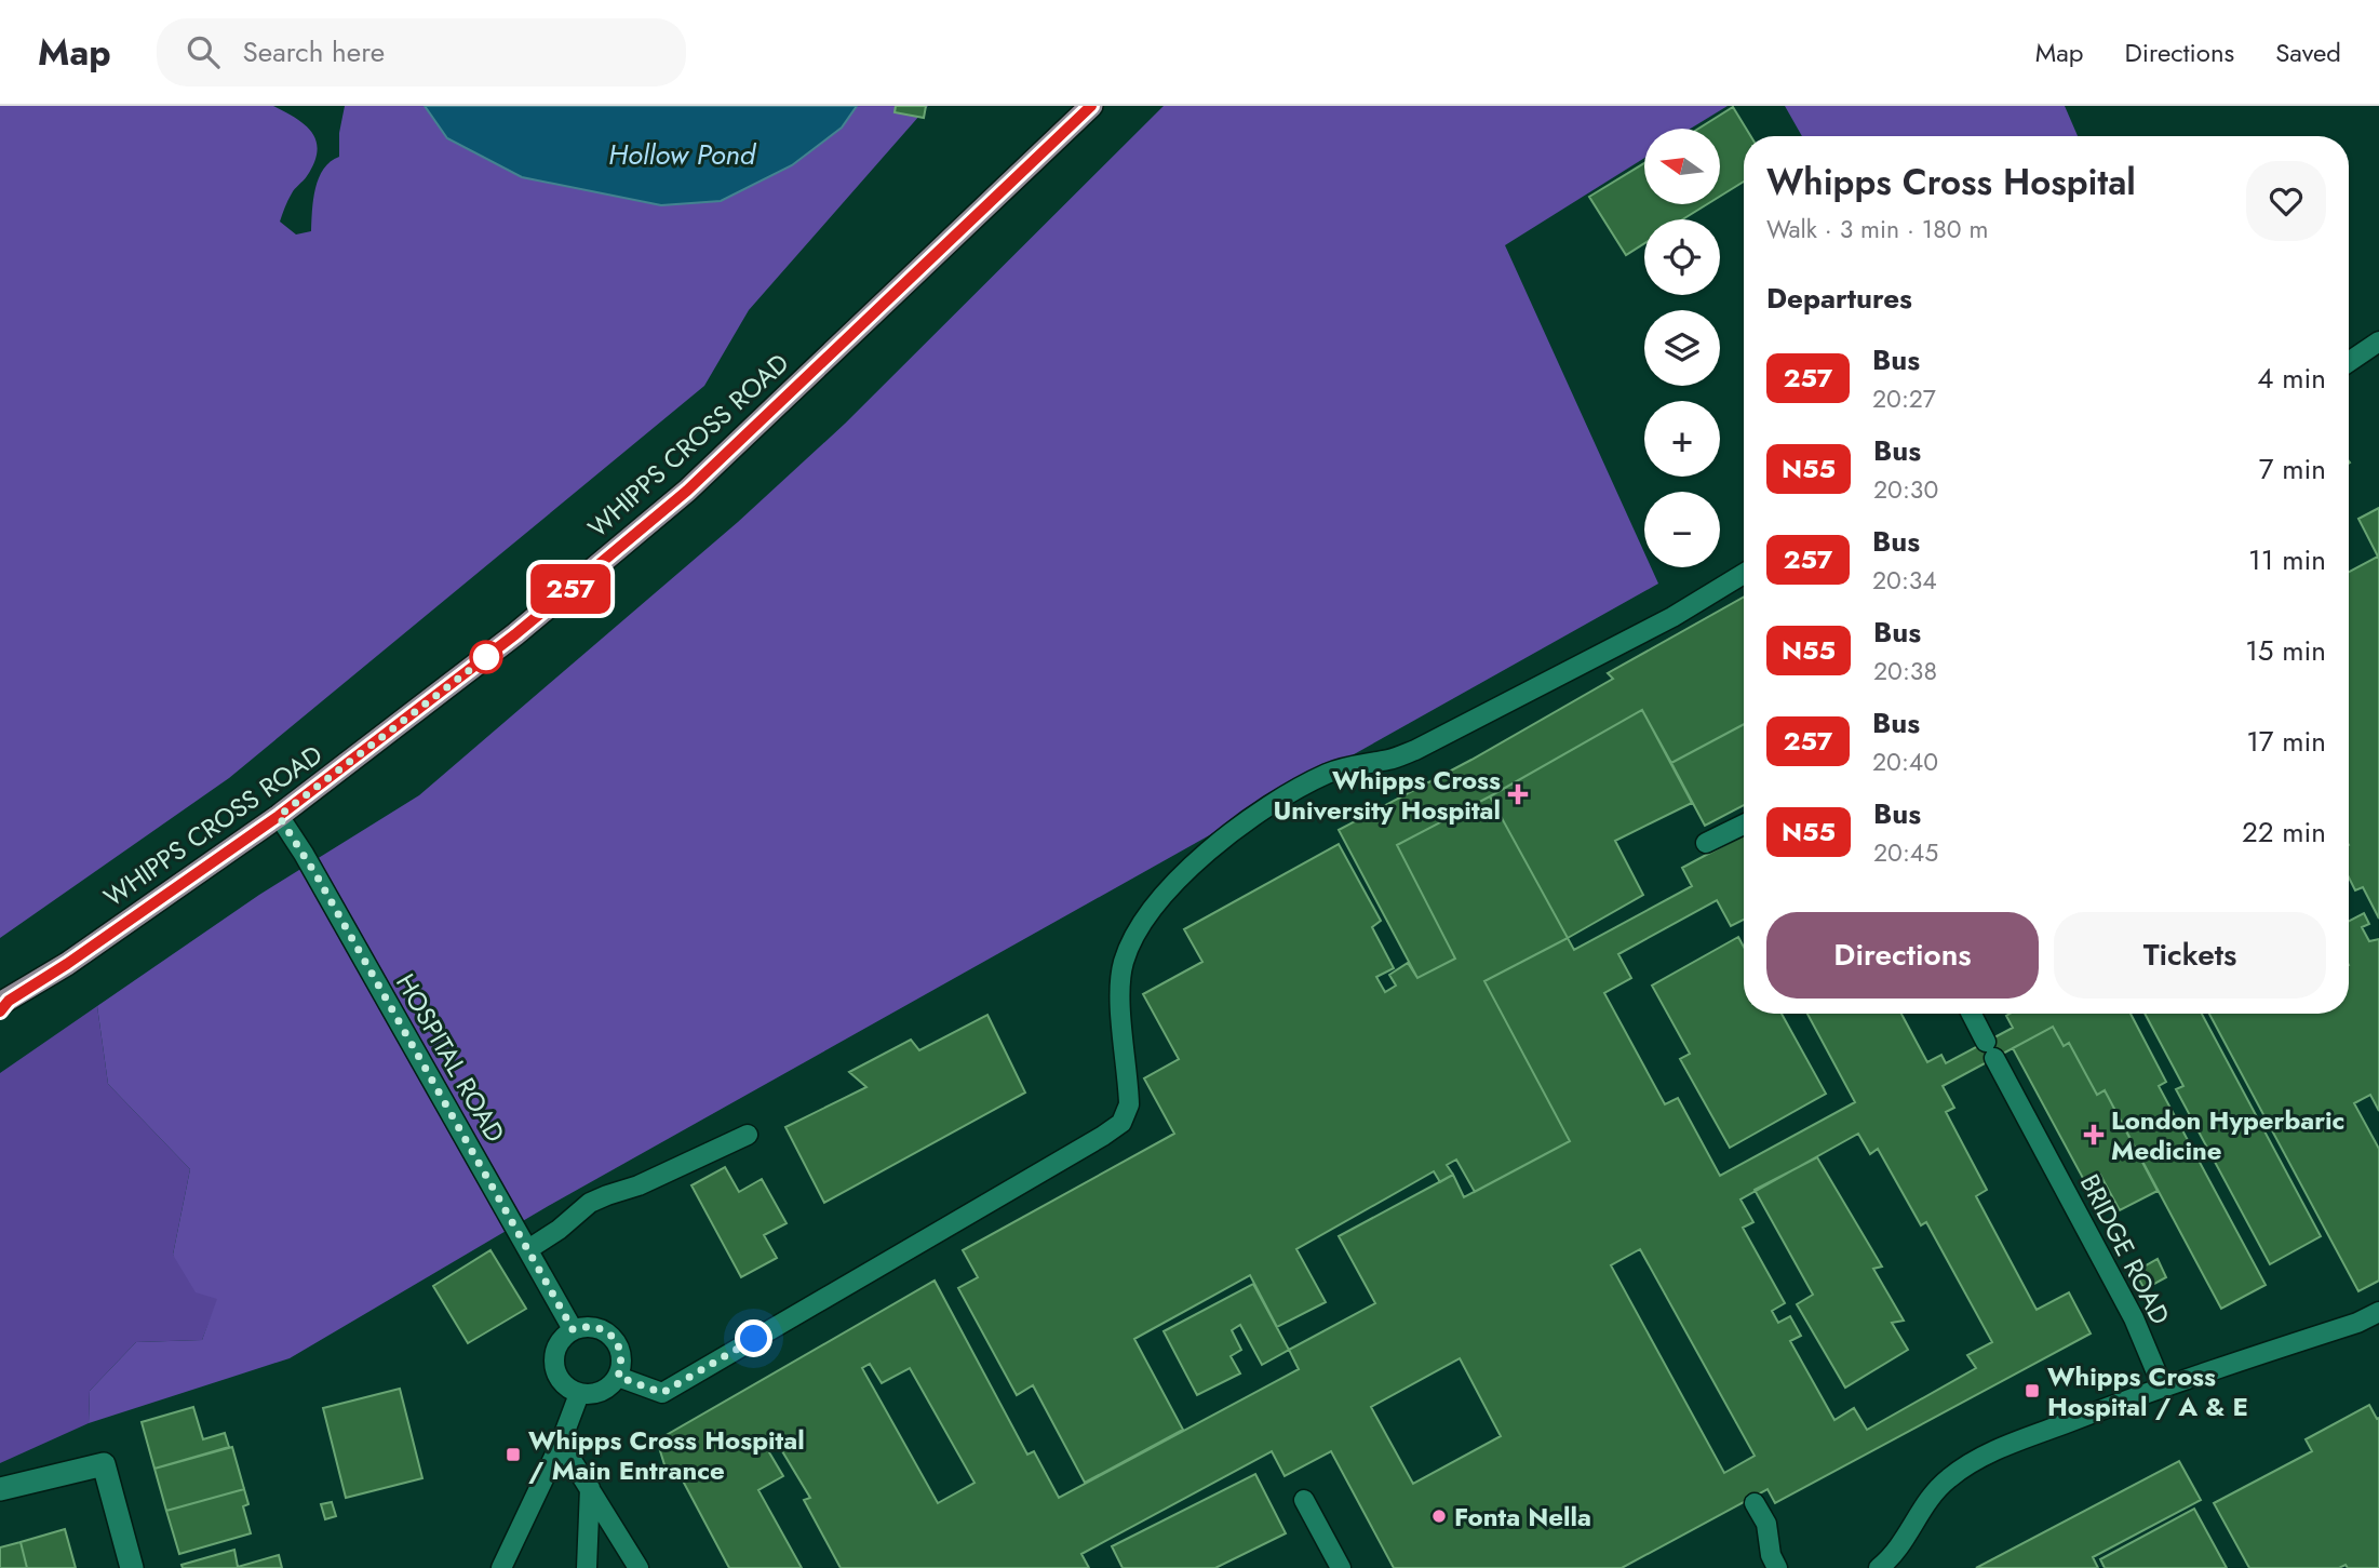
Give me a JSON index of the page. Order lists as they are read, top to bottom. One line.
{"streets":{"main road":["WHIPPS CROSS ROAD"],"lane":["HOSPITAL ROAD","BRIDGE ROAD"]},"crossings":[["WHIPPS CROSS ROAD","HOSPITAL ROAD"]],"water":["Hollow Pond"],"places":{"health":["Whipps Cross University Hospital","London Hyperbaric Medicine"],"transit":["Whipps Cross Hospital / A & E","Whipps Cross Hospital / Main Entrance"],"other":["Fonta Nella"]},"lines":["bus line 257"],"north":"left","page":{"header":"Map","search":"Search here","nav":["Map","Directions","Saved"],"on_map":"257","map_buttons":["+","−"],"heading":[["Whipps Cross Hospital","Walk · 3 min · 180 m"],"Departures"],"list":[{"mark":"257","name":"Bus","note":"20:27","value":"4 min"},{"mark":"N55","name":"Bus","note":"20:30","value":"7 min"},{"mark":"257","name":"Bus","note":"20:34","value":"11 min"},{"mark":"N55","name":"Bus","note":"20:38","value":"15 min"},{"mark":"257","name":"Bus","note":"20:40","value":"17 min"},{"mark":"N55","name":"Bus","note":"20:45","value":"22 min"}],"buttons":["Directions","Tickets"]}}
